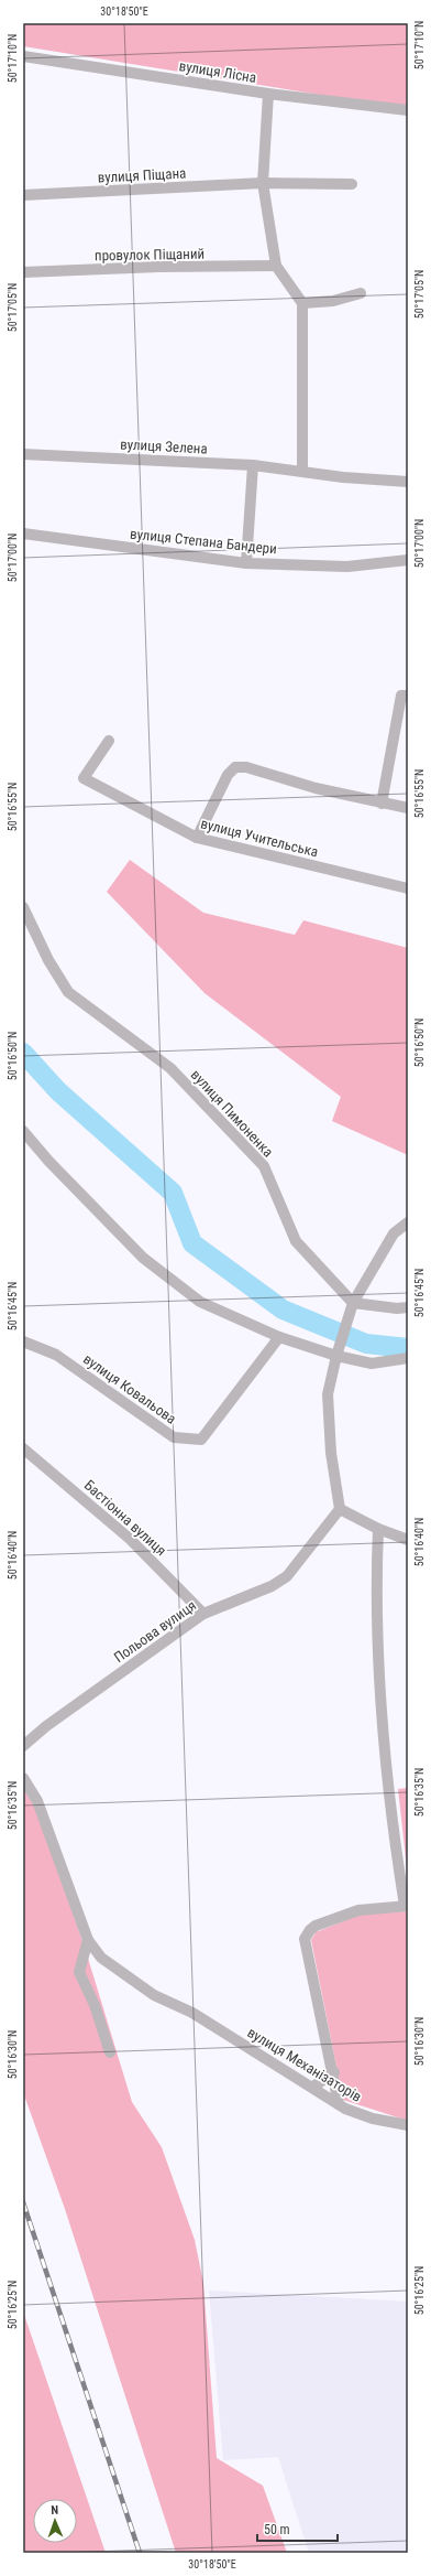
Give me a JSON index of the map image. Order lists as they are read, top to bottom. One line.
{"streets":{"street":["вулиця Лісна","вулиця Піщана","провулок Піщаний","вулиця Зелена","вулиця Степана Бандери","вулиця Учительська","вулиця Пимоненка","вулиця Ковальова","Бастіонна вулиця","Польова вулиця","вулиця Механізаторів"]},"crossings":[["Бастіонна вулиця","Польова вулиця"]],"scale_bar":"50 m","north":"top","coordinates":["30°18'50\"E","50°17'10\"N","50°17'05\"N","50°17'00\"N","50°16'55\"N","50°16'50\"N","50°16'45\"N","50°16'40\"N","50°16'35\"N","50°16'30\"N","50°16'25\"N"]}
